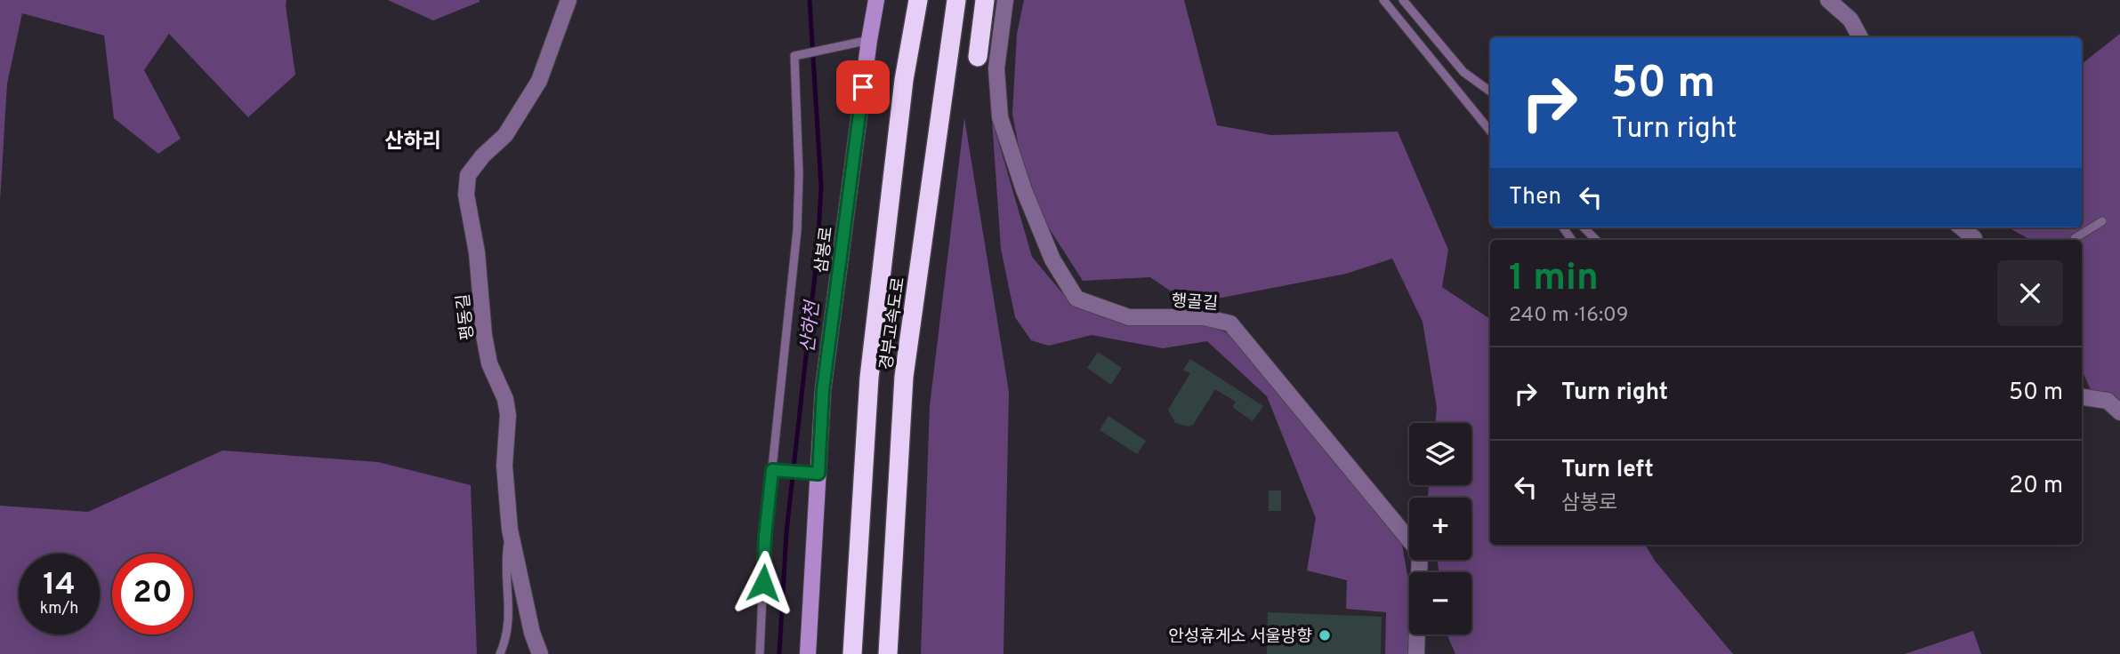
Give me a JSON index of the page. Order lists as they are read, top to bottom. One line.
{"streets":{"highway":["경부고속도로"],"main road":["삼봉로"],"street":["행골길","평동길"]},"districts":["산하리"],"water":["산하천"],"places":["안성휴게소 서울방향"],"page":{"turn":["50 m","Turn right"],"then":"Then","heading":["1 min","240 m · 16:09"],"list":[{"name":"Turn right","value":"50 m"},{"name":"Turn left","note":"삼봉로","value":"20 m"}],"map_buttons":["+","−"],"speed":"14 km/h","limit":"20"}}
